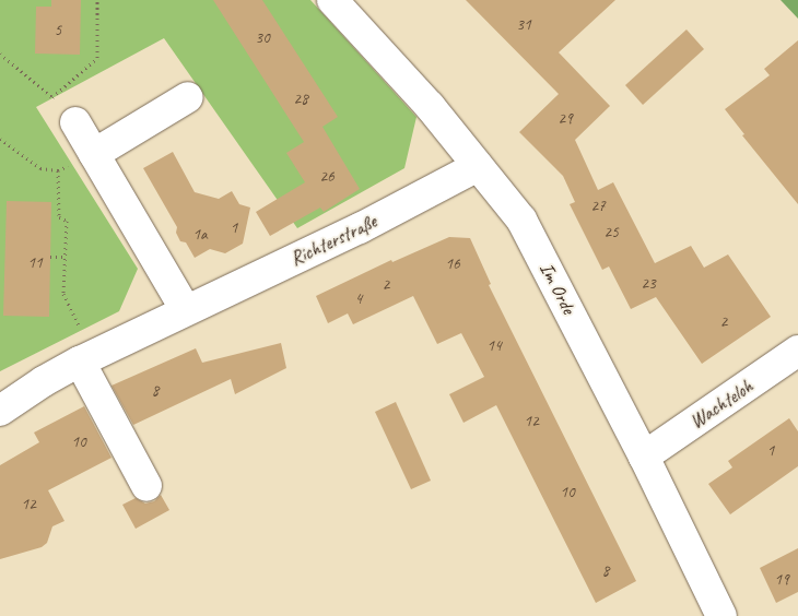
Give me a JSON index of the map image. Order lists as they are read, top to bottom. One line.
{"streets":{"street":["Richterstraße","Im Orde","Wachteloh"]},"crossings":[["Richterstraße","Im Orde"],["Im Orde","Wachteloh"]],"house_numbers":["31","5","30","28","29","26","27","1","25","1a","11","16","23","2","4","2","14","8","12","10","1","10","12","8","19"]}
